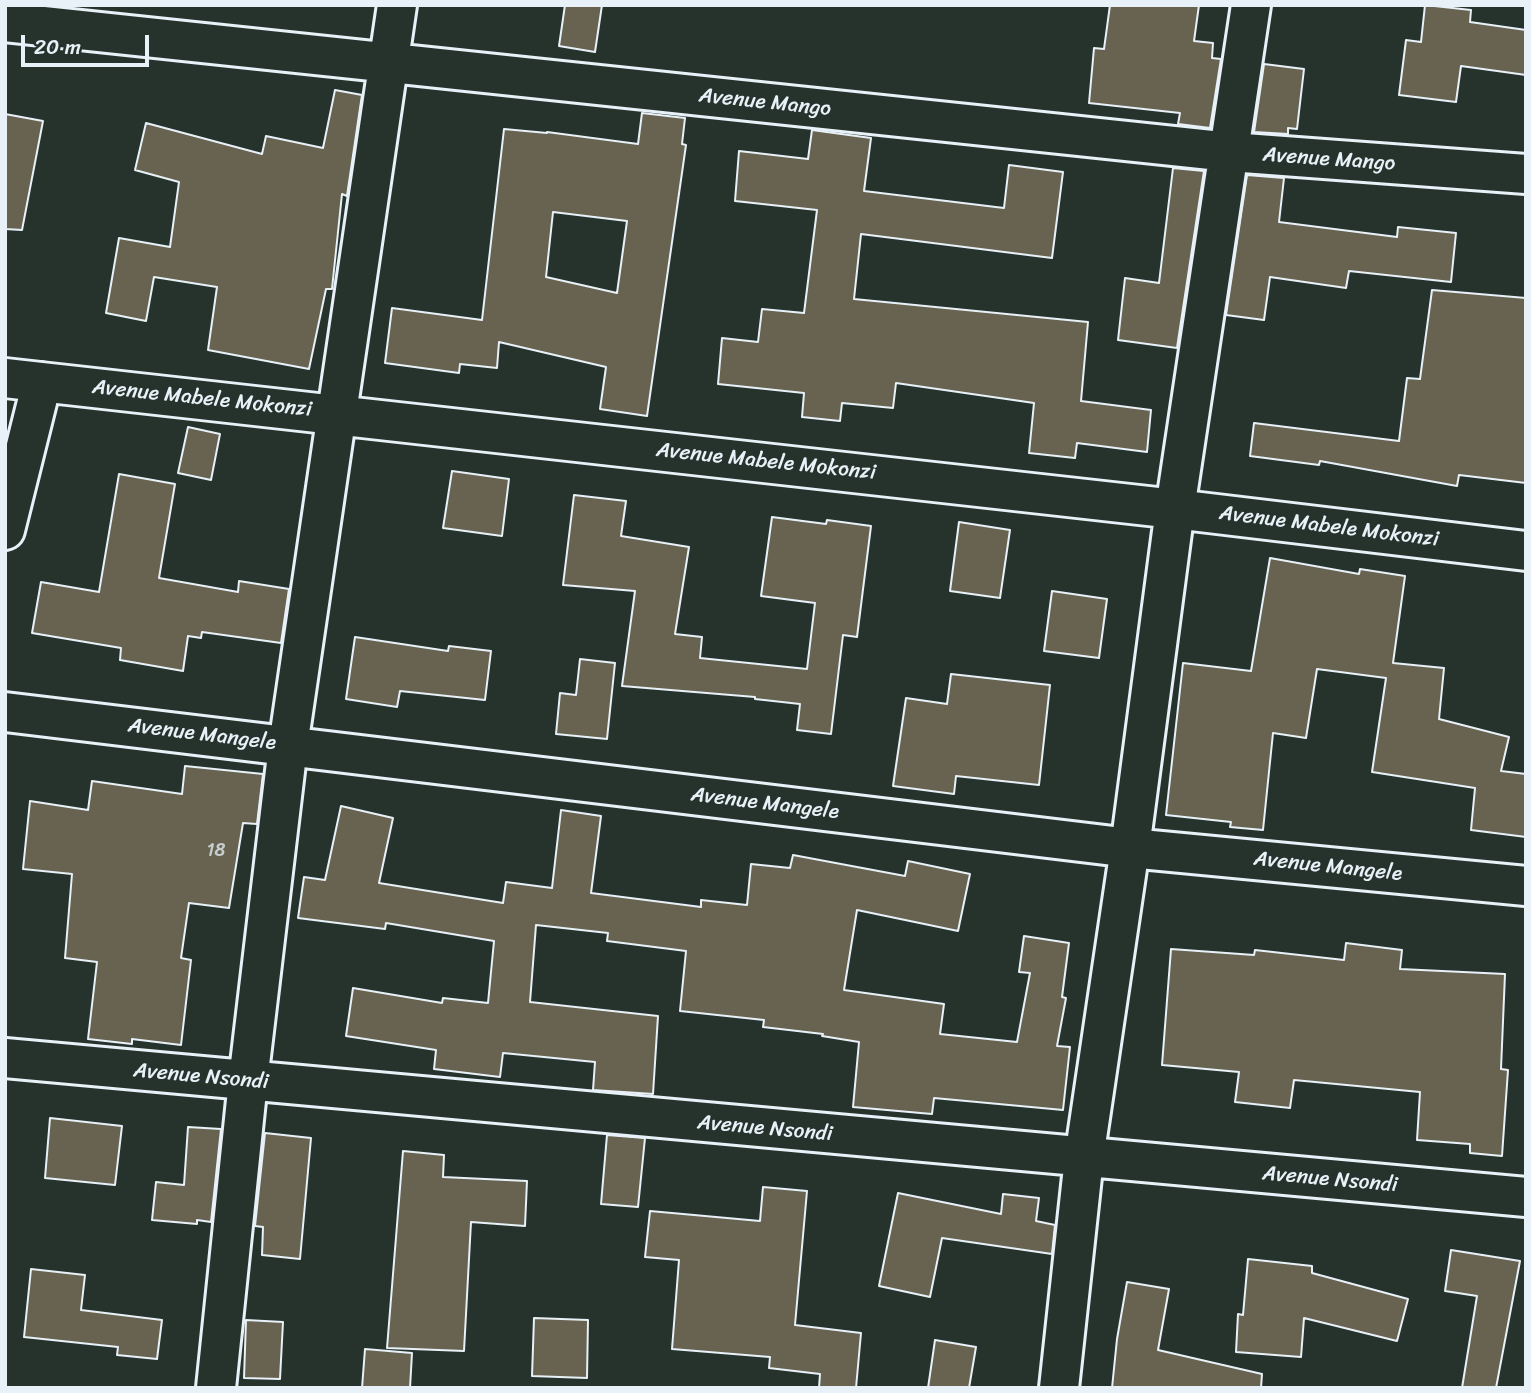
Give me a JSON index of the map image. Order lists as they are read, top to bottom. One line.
{"streets":{"street":["Avenue Mango","Avenue Mabele Mokonzi","Avenue Mangele","Avenue Nsondi"]},"house_numbers":["18"],"scale_bar":"20 m"}
